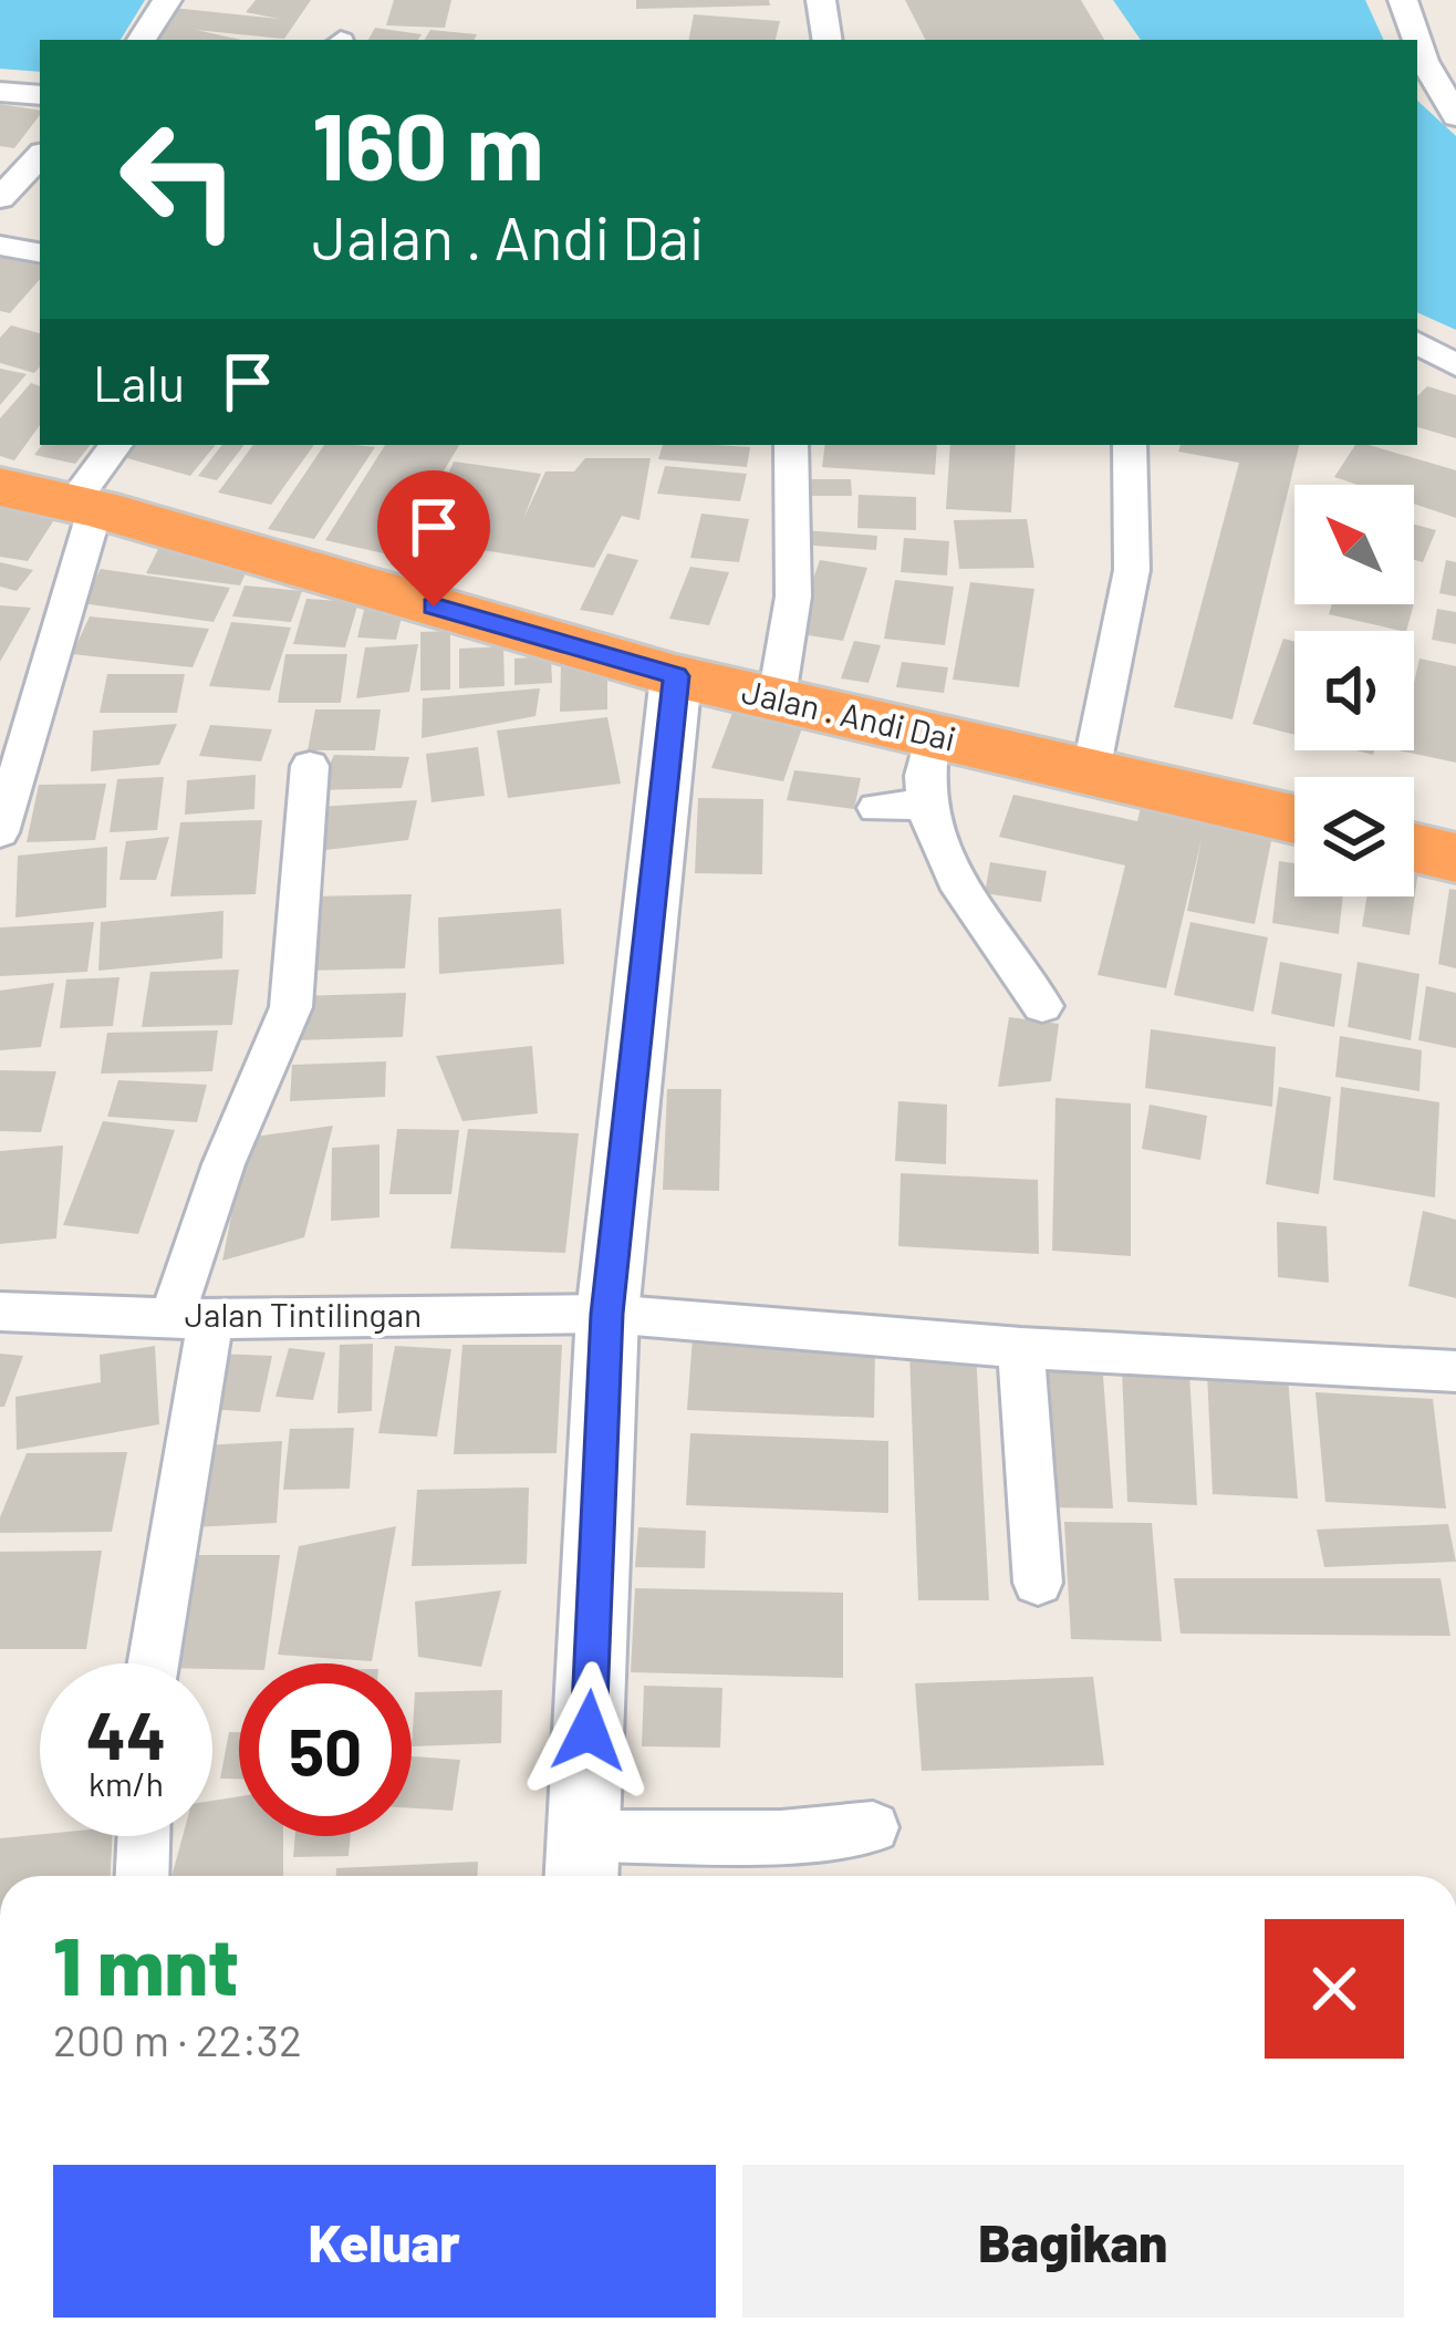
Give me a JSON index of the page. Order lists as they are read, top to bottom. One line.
{"streets":{"highway":["Jalan . Andi Dai"],"street":["Jalan Tintilingan"]},"north":"top left","page":{"turn":["160 m","Jalan . Andi Dai"],"then":"Lalu","speed":"44 km/h","limit":"50","heading":["1 mnt","200 m · 22:32"],"buttons":["Keluar","Bagikan"]}}
